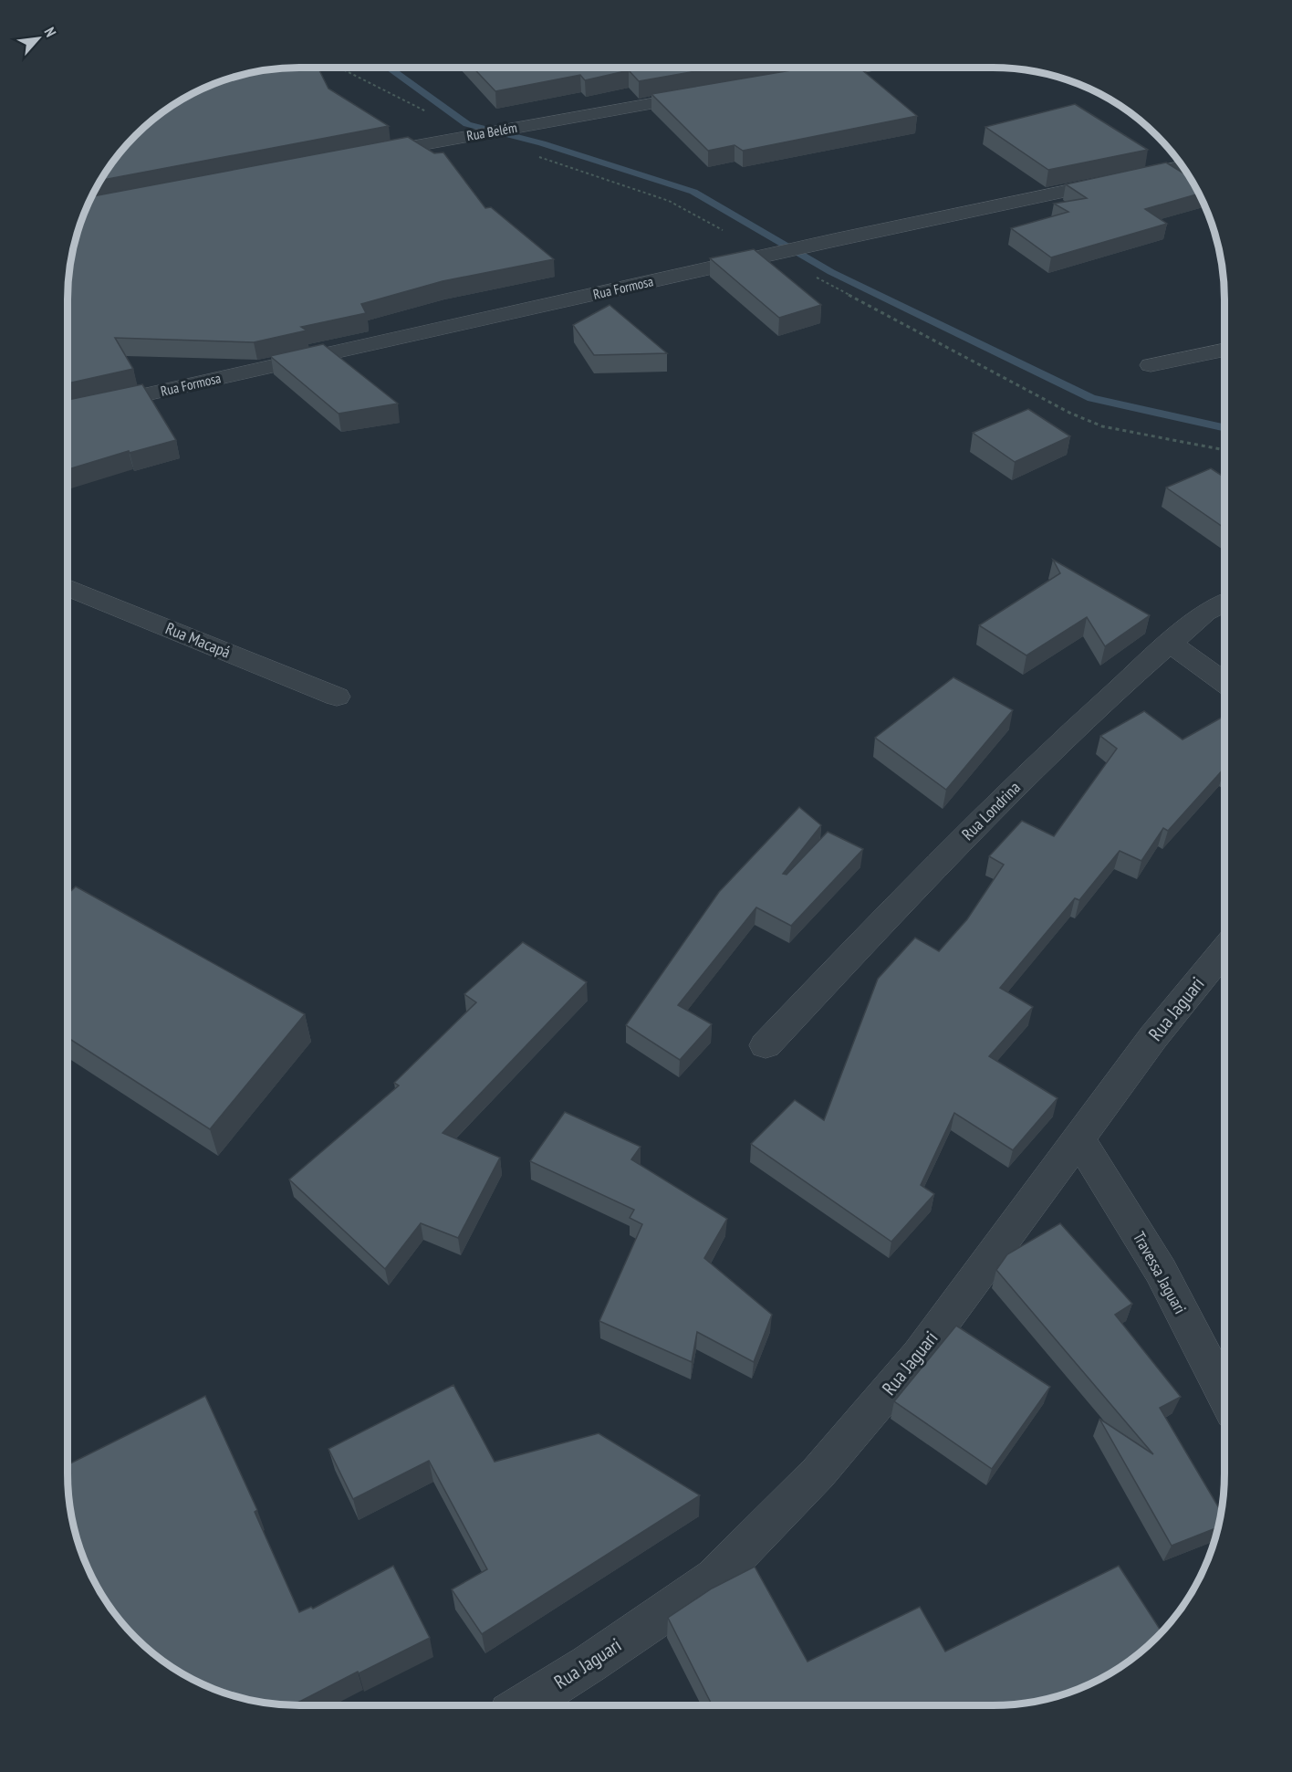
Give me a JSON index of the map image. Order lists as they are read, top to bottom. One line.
{"streets":{"street":["Rua Belém","Rua Formosa","Rua Macapá","Rua Londrina","Rua Jaguari","Travessa Jaguari"]},"crossings":[["Rua Jaguari","Travessa Jaguari"]],"north":"top right"}
